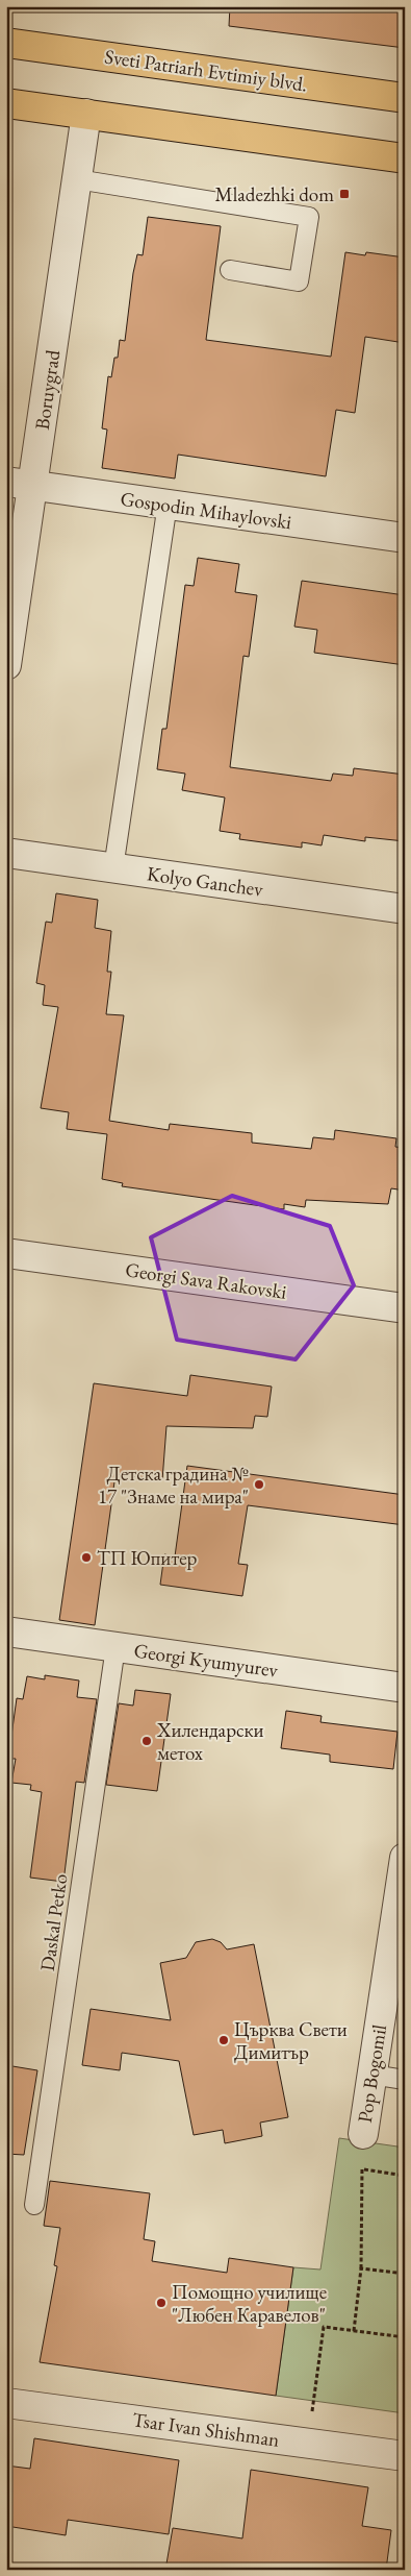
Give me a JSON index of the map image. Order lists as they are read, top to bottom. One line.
{"streets":{"main road":["Sveti Patriarh Evtimiy blvd."],"street":["Boruygrad","Gospodin Mihaylovski","Kolyo Ganchev","Georgi Sava Rakovski","Georgi Kyumyurev","Pop Bogomil","Tsar Ivan Shishman"],"lane":["Daskal Petko"]},"crossings":[["Boruygrad","Gospodin Mihaylovski"],["Georgi Kyumyurev","Daskal Petko"]],"places":{"transit":["Mladezhki dom"],"other":["Детска градина № 17 \"Знаме на мира\"","ТП Юпитер","Хилендарски метох","Църква Свети Димитър","Помощно училище \"Любен Каравелов\""]}}
